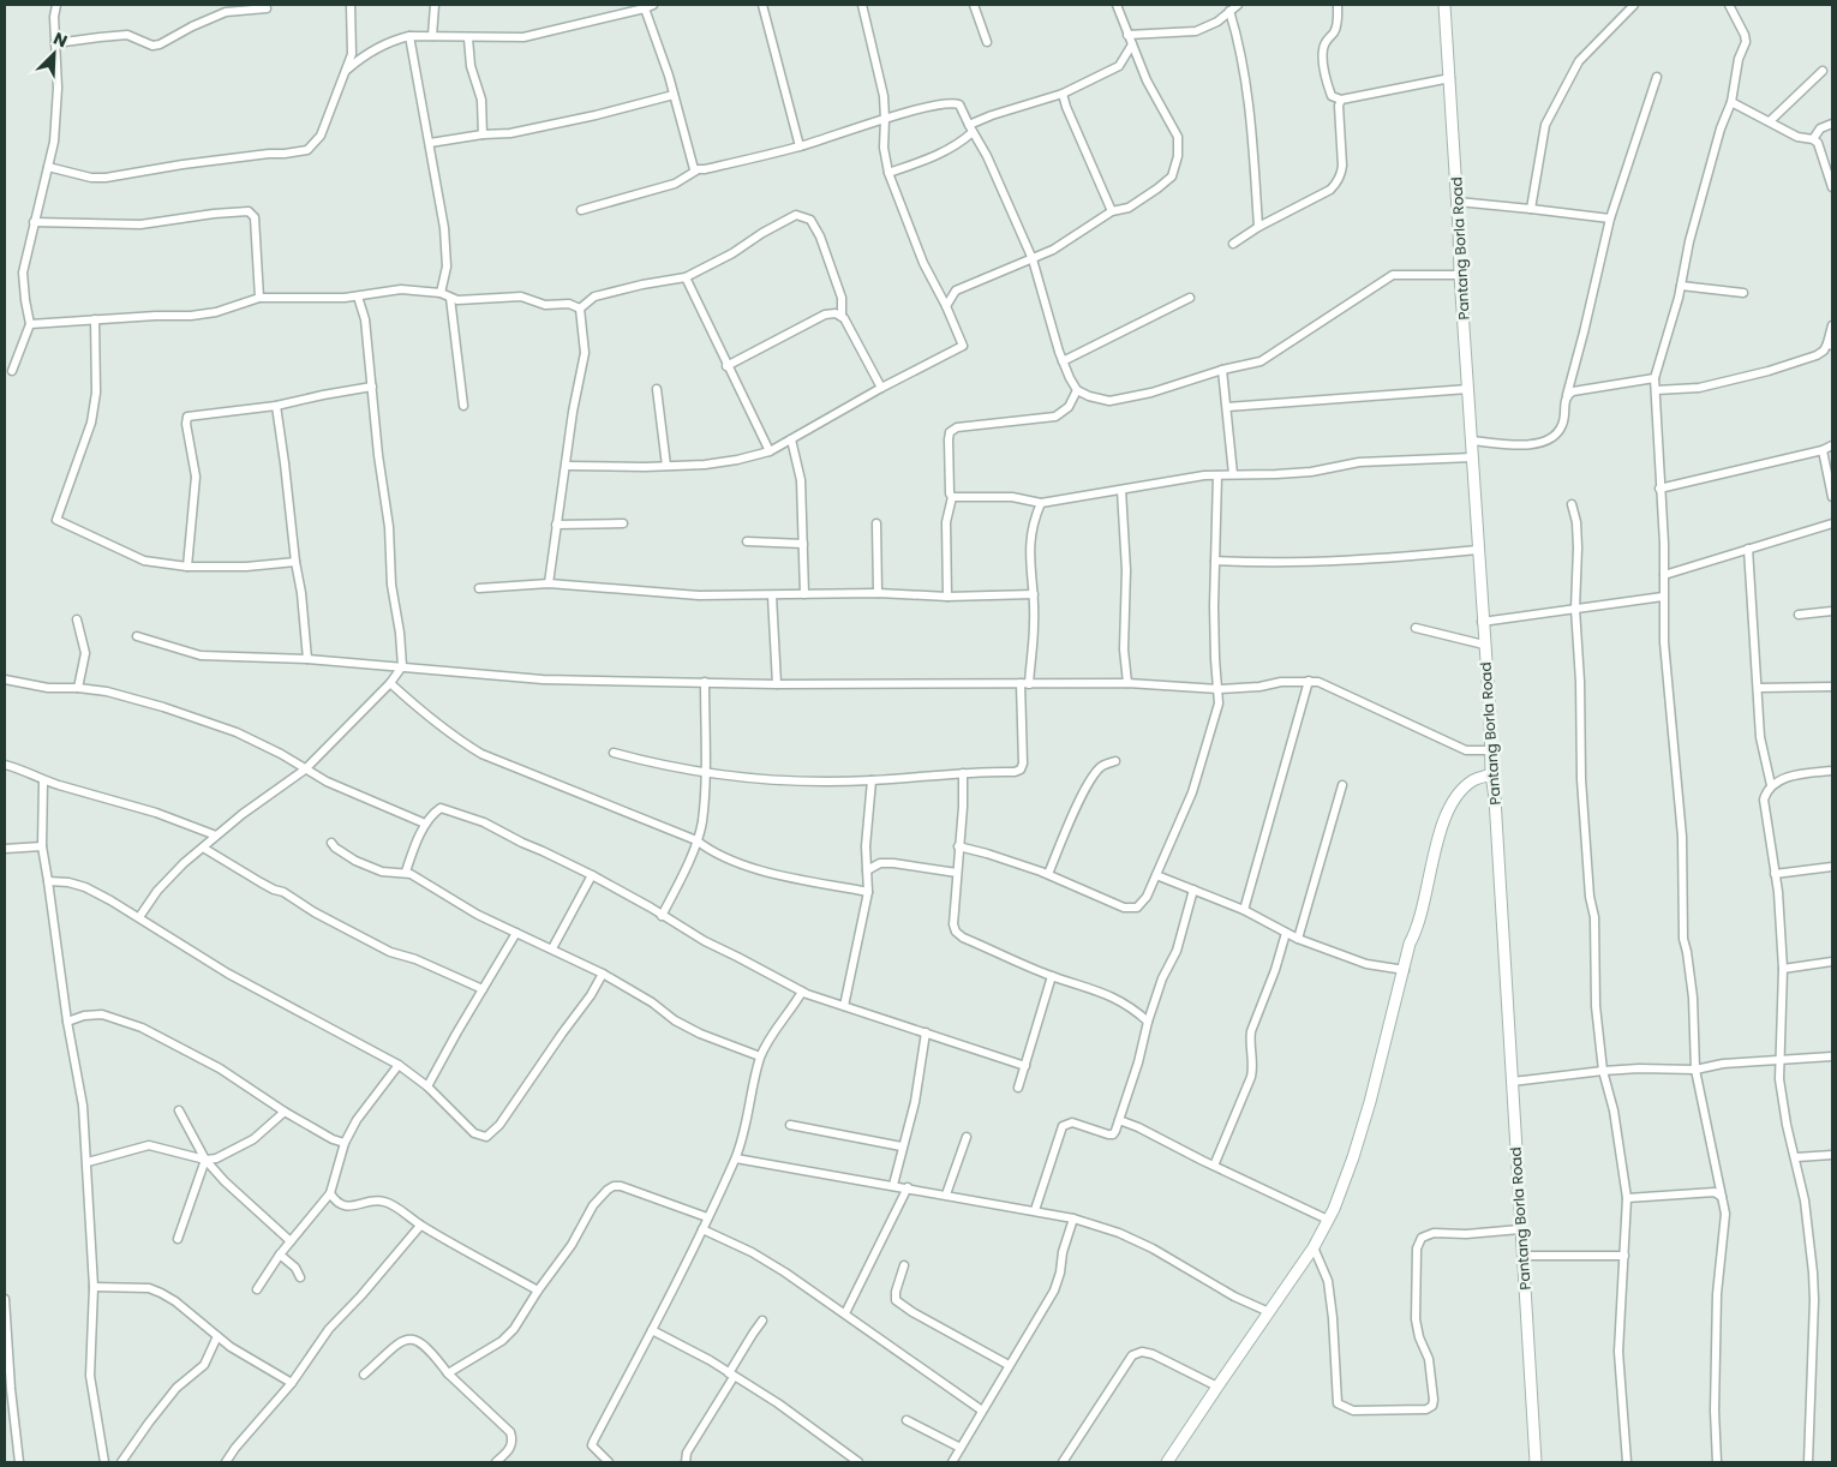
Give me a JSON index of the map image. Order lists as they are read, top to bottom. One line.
{"streets":{"street":["Pantang Borla Road"]},"north":"top right"}
